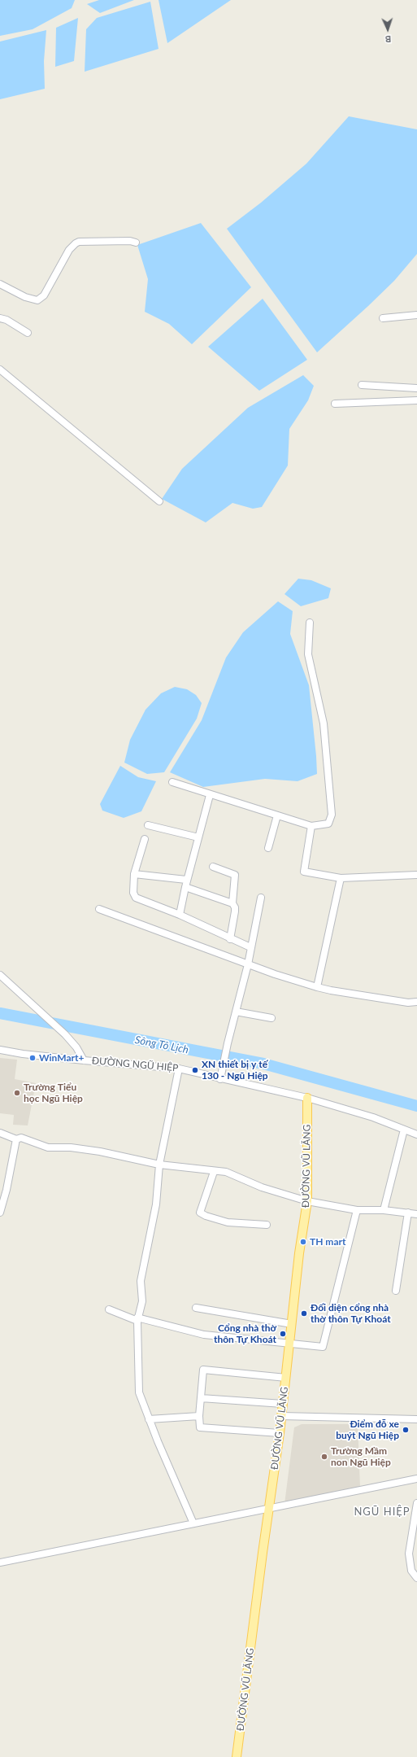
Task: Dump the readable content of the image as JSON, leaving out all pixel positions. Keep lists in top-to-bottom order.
{
  "streets": {
    "main road": ["ĐƯỜNG VŨ LĂNG"],
    "street": ["ĐƯỜNG NGŨ HIỆP"]
  },
  "crossings": [
    ["ĐƯỜNG NGŨ HIỆP", "ĐƯỜNG VŨ LĂNG"]
  ],
  "districts": ["NGŨ HIỆP"],
  "water": ["Sông Tô Lịch"],
  "places": [
    "WinMart+",
    "XN thiết bị y tế 130 - Ngũ Hiệp",
    "Trường Tiểu học Ngũ Hiệp",
    "TH mart",
    "Đối diện cổng nhà thờ thôn Tự Khoát",
    "Cổng nhà thờ thôn Tự Khoát",
    "Điểm đỗ xe buýt Ngũ Hiệp",
    "Trường Mầm non Ngũ Hiệp"
  ],
  "north": "bottom"
}
